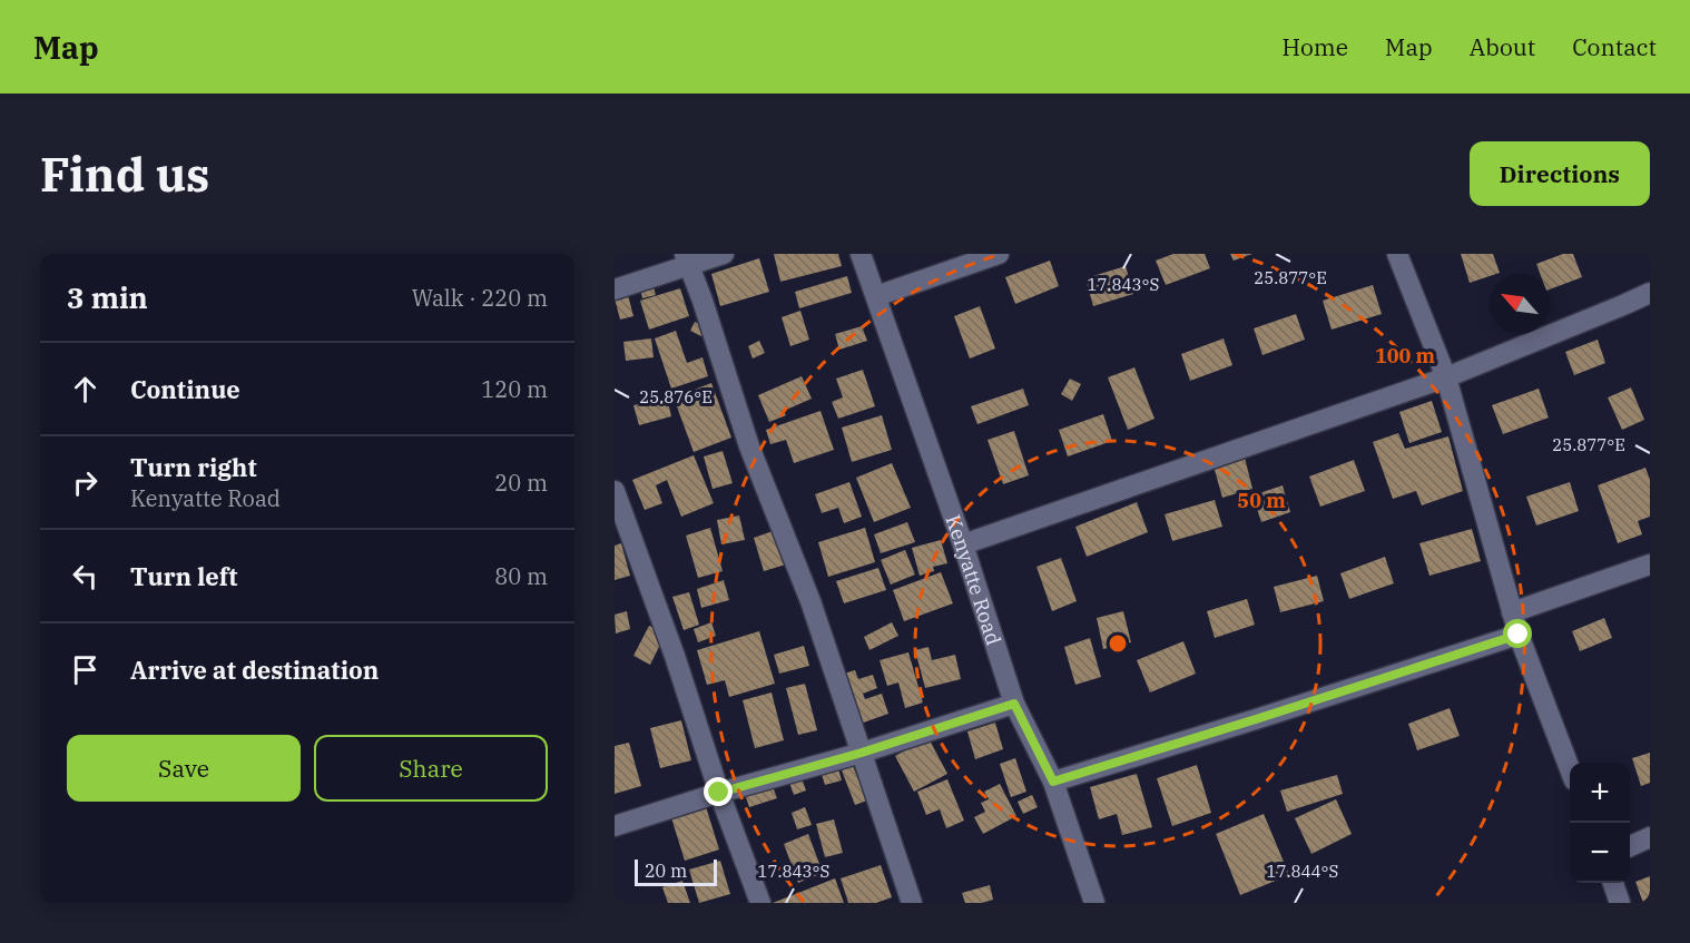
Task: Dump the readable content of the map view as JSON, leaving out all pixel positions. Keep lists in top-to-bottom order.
{
  "streets": {
    "street": ["Kenyatte Road"]
  },
  "scale_bar": "20 m",
  "north": "top left",
  "page": {
    "header": "Map",
    "nav": [
      "Home",
      "Map",
      "About",
      "Contact"
    ],
    "buttons": [
      "Directions",
      ["Save", "Share"]
    ],
    "title": "Find us",
    "heading": ["3 min", "Walk · 220 m"],
    "list": [
      ["Continue", "120 m"],
      ["Turn right", "Kenyatte Road", "20 m"],
      ["Turn left", "80 m"],
      "Arrive at destination"
    ],
    "map_buttons": ["+", "−"],
    "scale": "20 m"
  },
  "coordinates": [
    "25.877°E",
    "17.843°S",
    "25.876°E",
    "17.844°S"
  ],
  "rings": ["100 m", "50 m"]
}
